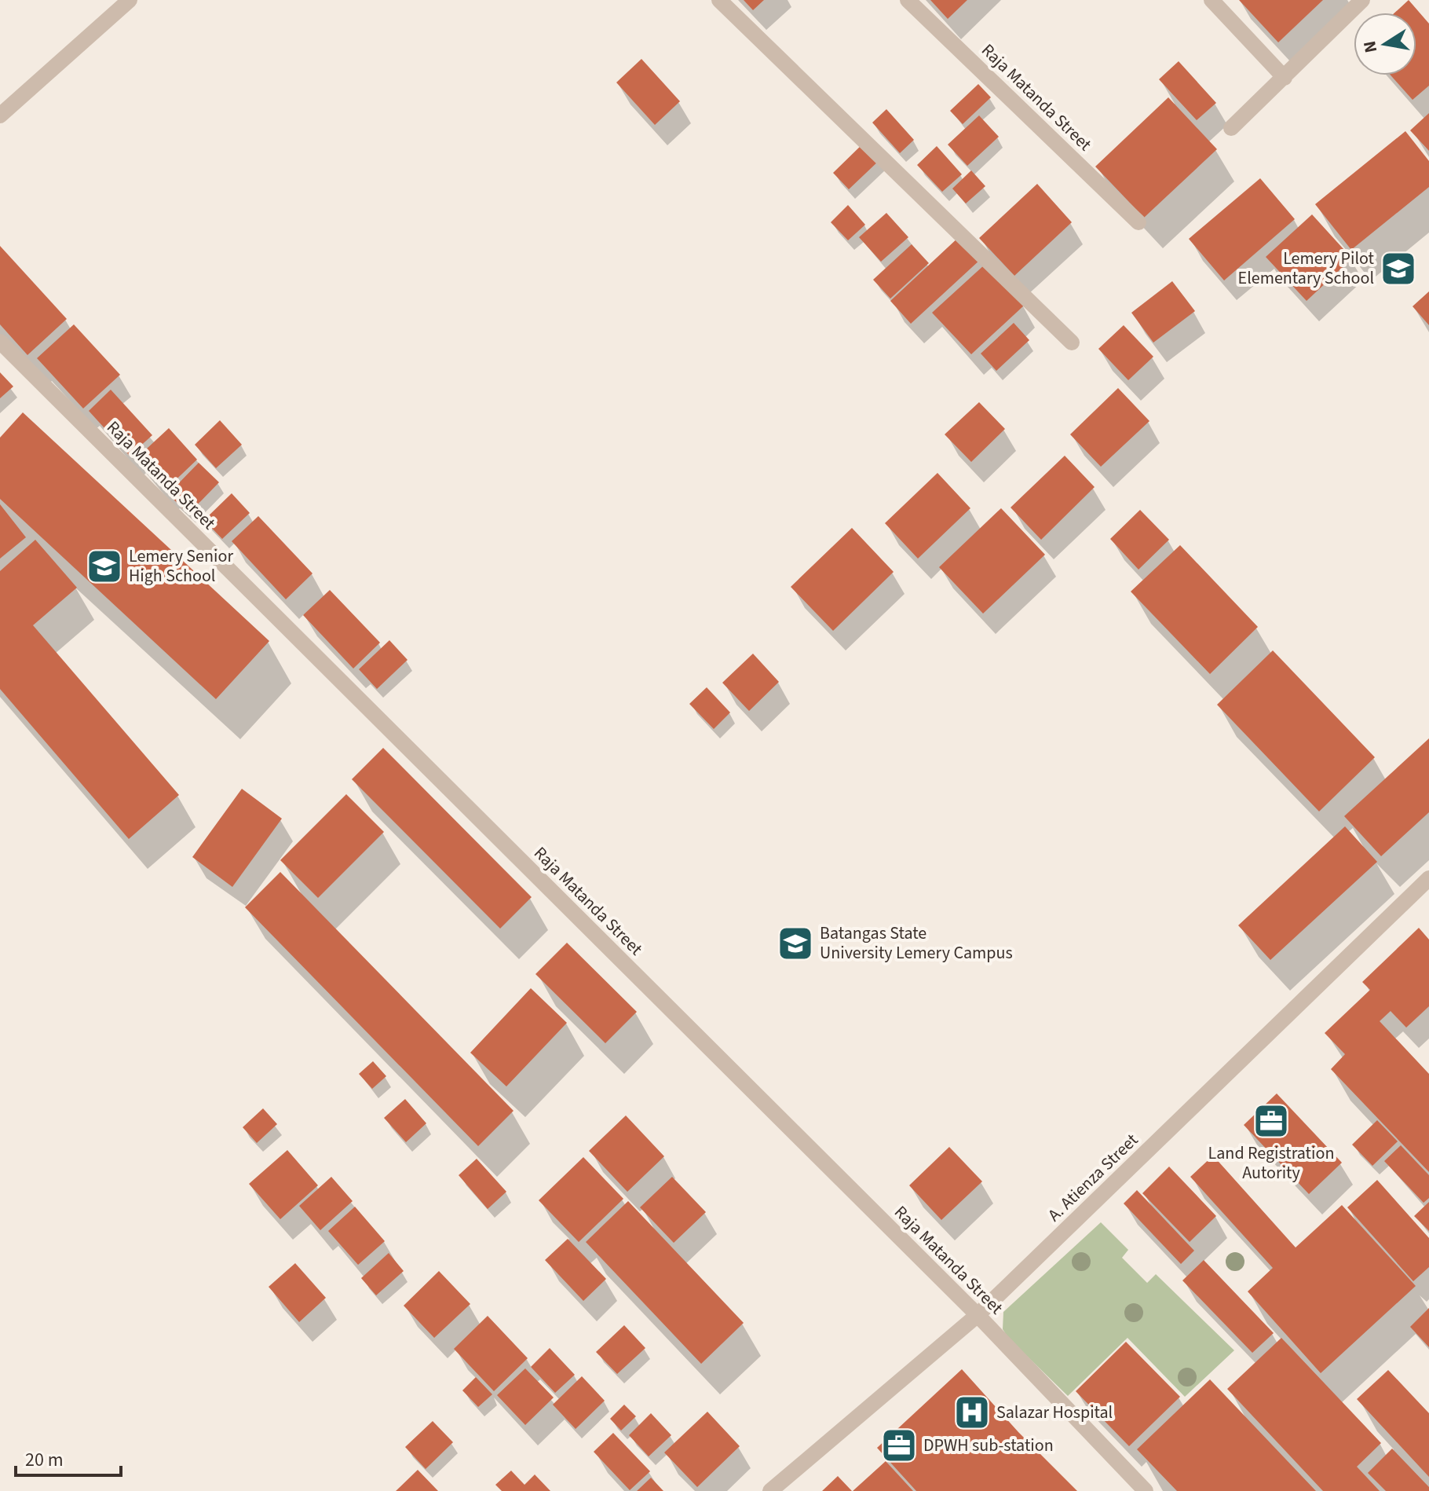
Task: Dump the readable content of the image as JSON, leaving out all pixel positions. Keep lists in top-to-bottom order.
{
  "streets": {
    "street": ["Raja Matanda Street", "A. Atienza Street"]
  },
  "crossings": [
    ["Raja Matanda Street", "A. Atienza Street"]
  ],
  "places": {
    "school or university": ["Lemery Pilot Elementary School", "Lemery Senior High School", "Batangas State University Lemery Campus"],
    "office": ["Land Registration Autority", "DPWH sub-station"],
    "hospital": ["Salazar Hospital"]
  },
  "scale_bar": "20 m",
  "north": "left"
}
